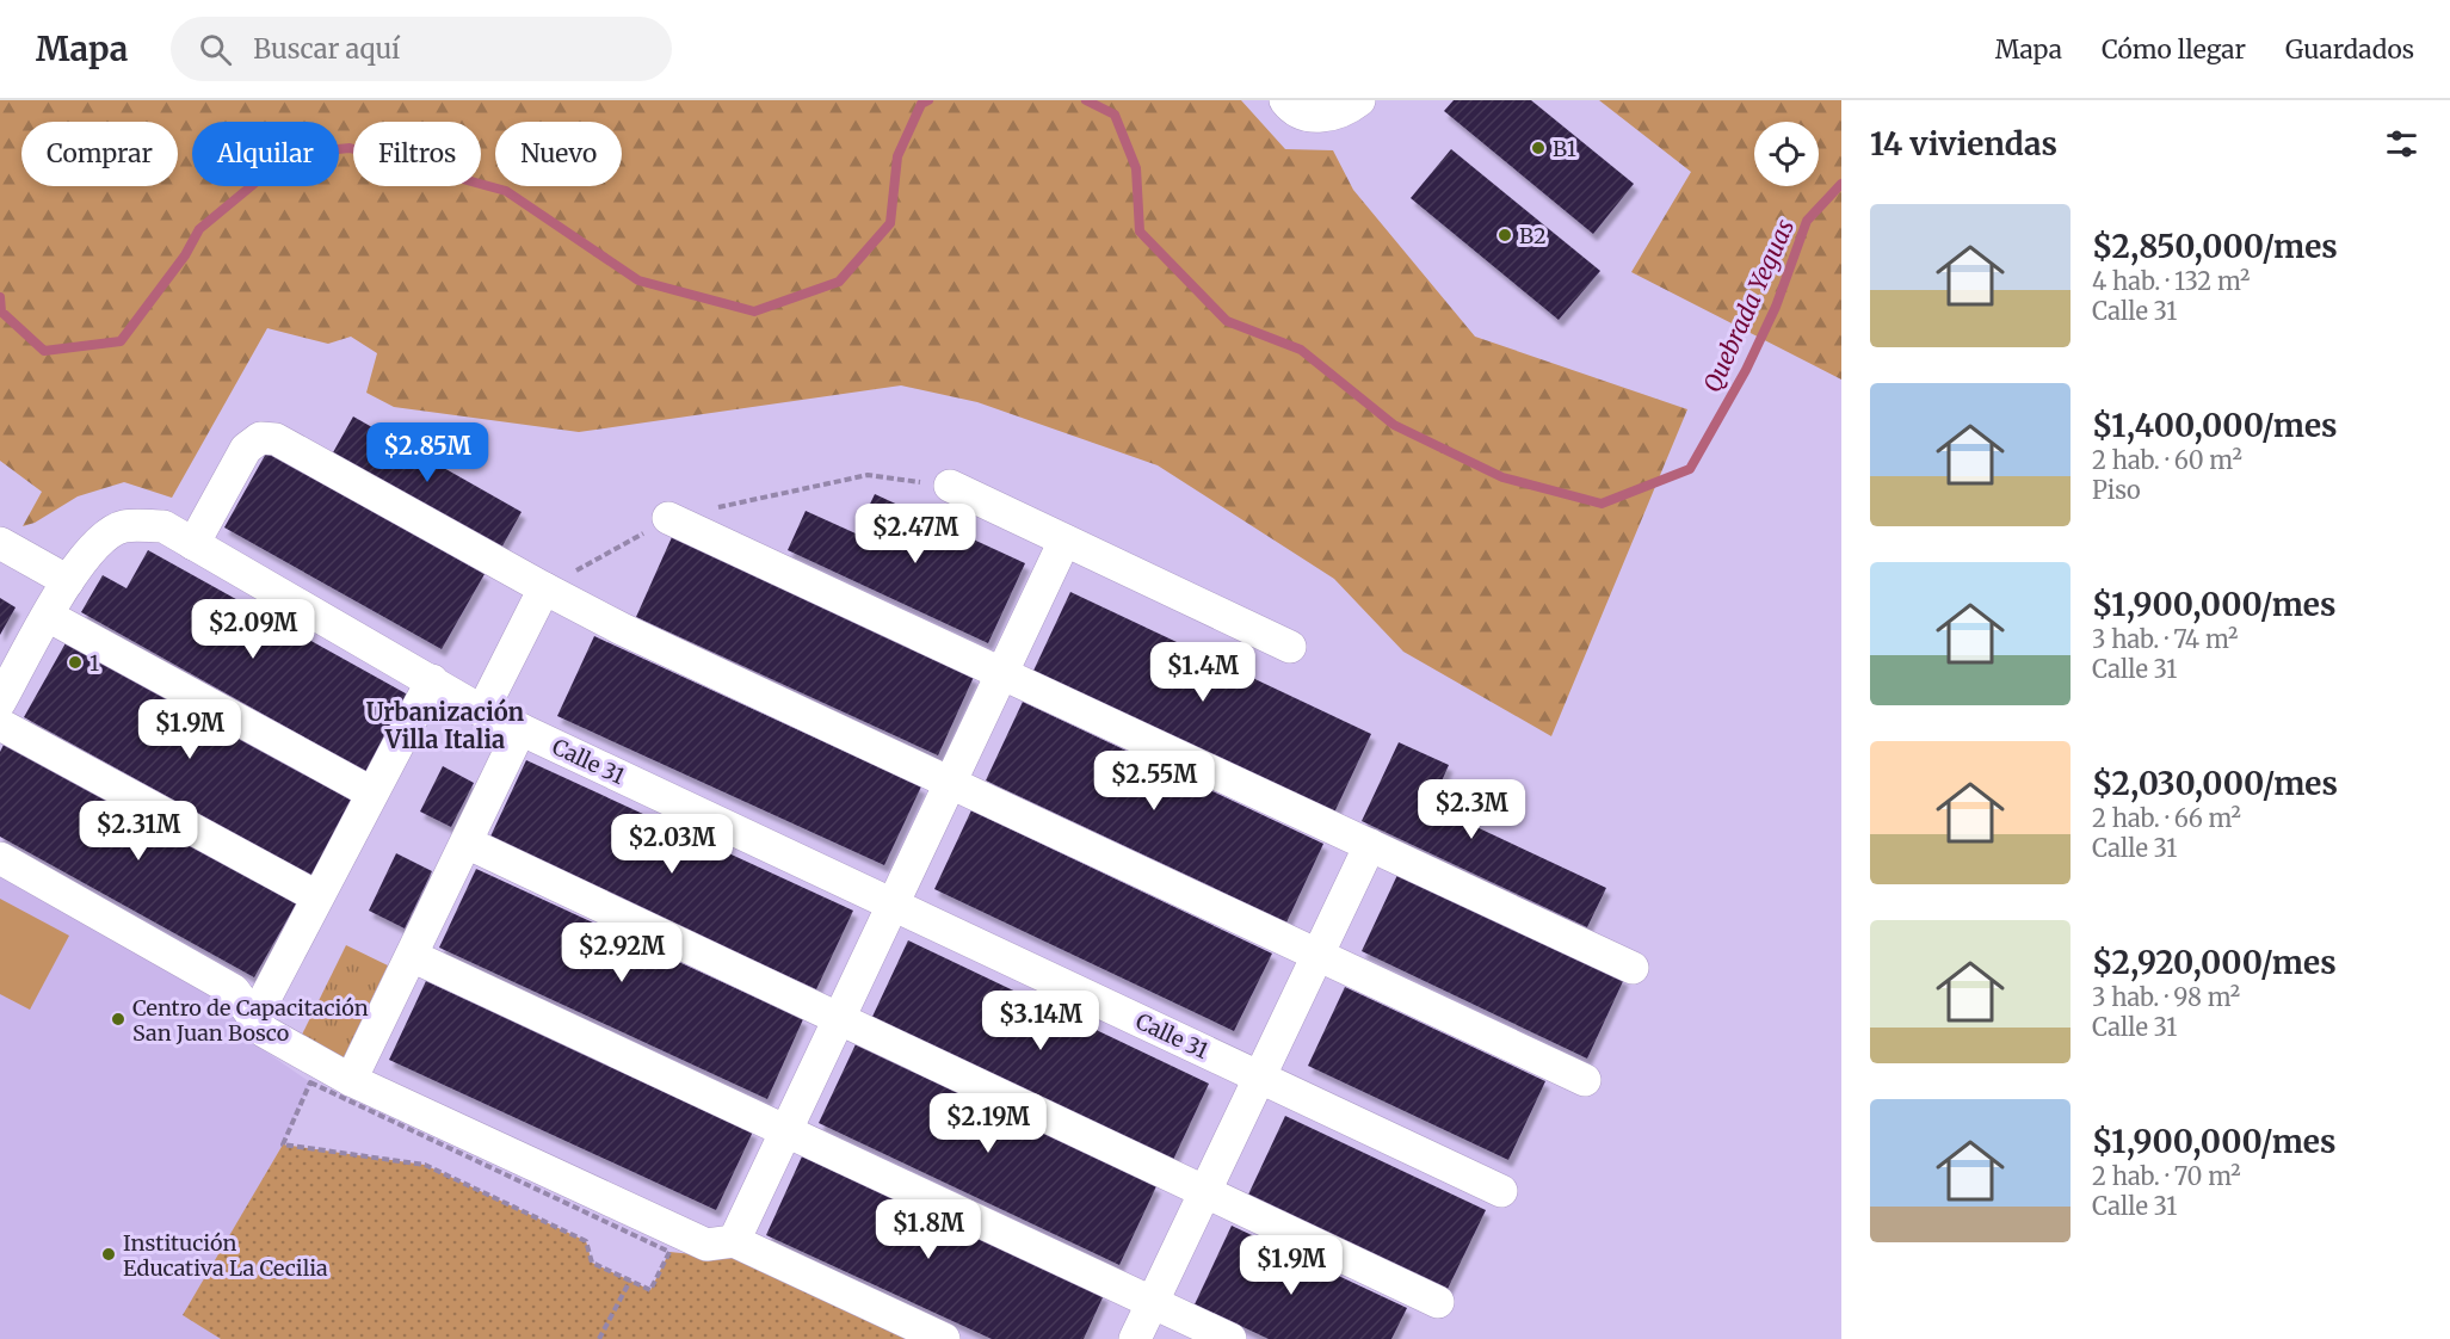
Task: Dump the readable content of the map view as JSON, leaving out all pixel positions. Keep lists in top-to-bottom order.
{
  "streets": {
    "street": ["Calle 31"]
  },
  "districts": ["Urbanización Villa Italia"],
  "water": ["Quebrada Yeguas"],
  "places": [
    "B1",
    "B2",
    "1",
    "Centro de Capacitación San Juan Bosco",
    "Institución Educativa La Cecilia"
  ],
  "page": {
    "header": "Mapa",
    "search": "Buscar aquí",
    "nav": ["Mapa", "Cómo llegar", "Guardados"],
    "heading": "14 viviendas",
    "chip": [
      "Comprar",
      "Alquilar",
      "Filtros",
      "Nuevo"
    ],
    "list": [
      {
        "name": "$2,850,000/mes",
        "note": "4 hab. · 132 m² · Calle 31"
      },
      {
        "name": "$1,400,000/mes",
        "note": "2 hab. · 60 m² · Piso"
      },
      {
        "name": "$1,900,000/mes",
        "note": "3 hab. · 74 m² · Calle 31"
      },
      {
        "name": "$2,030,000/mes",
        "note": "2 hab. · 66 m² · Calle 31"
      },
      {
        "name": "$2,920,000/mes",
        "note": "3 hab. · 98 m² · Calle 31"
      },
      {
        "name": "$1,900,000/mes",
        "note": "2 hab. · 70 m² · Calle 31"
      }
    ],
    "price": [
      "$2.85M",
      "$2.47M",
      "$2.09M",
      "$1.4M",
      "$1.9M",
      "$2.55M",
      "$2.3M",
      "$2.31M",
      "$2.03M",
      "$2.92M",
      "$3.14M",
      "$2.19M",
      "$1.8M",
      "$1.9M"
    ]
  }
}
